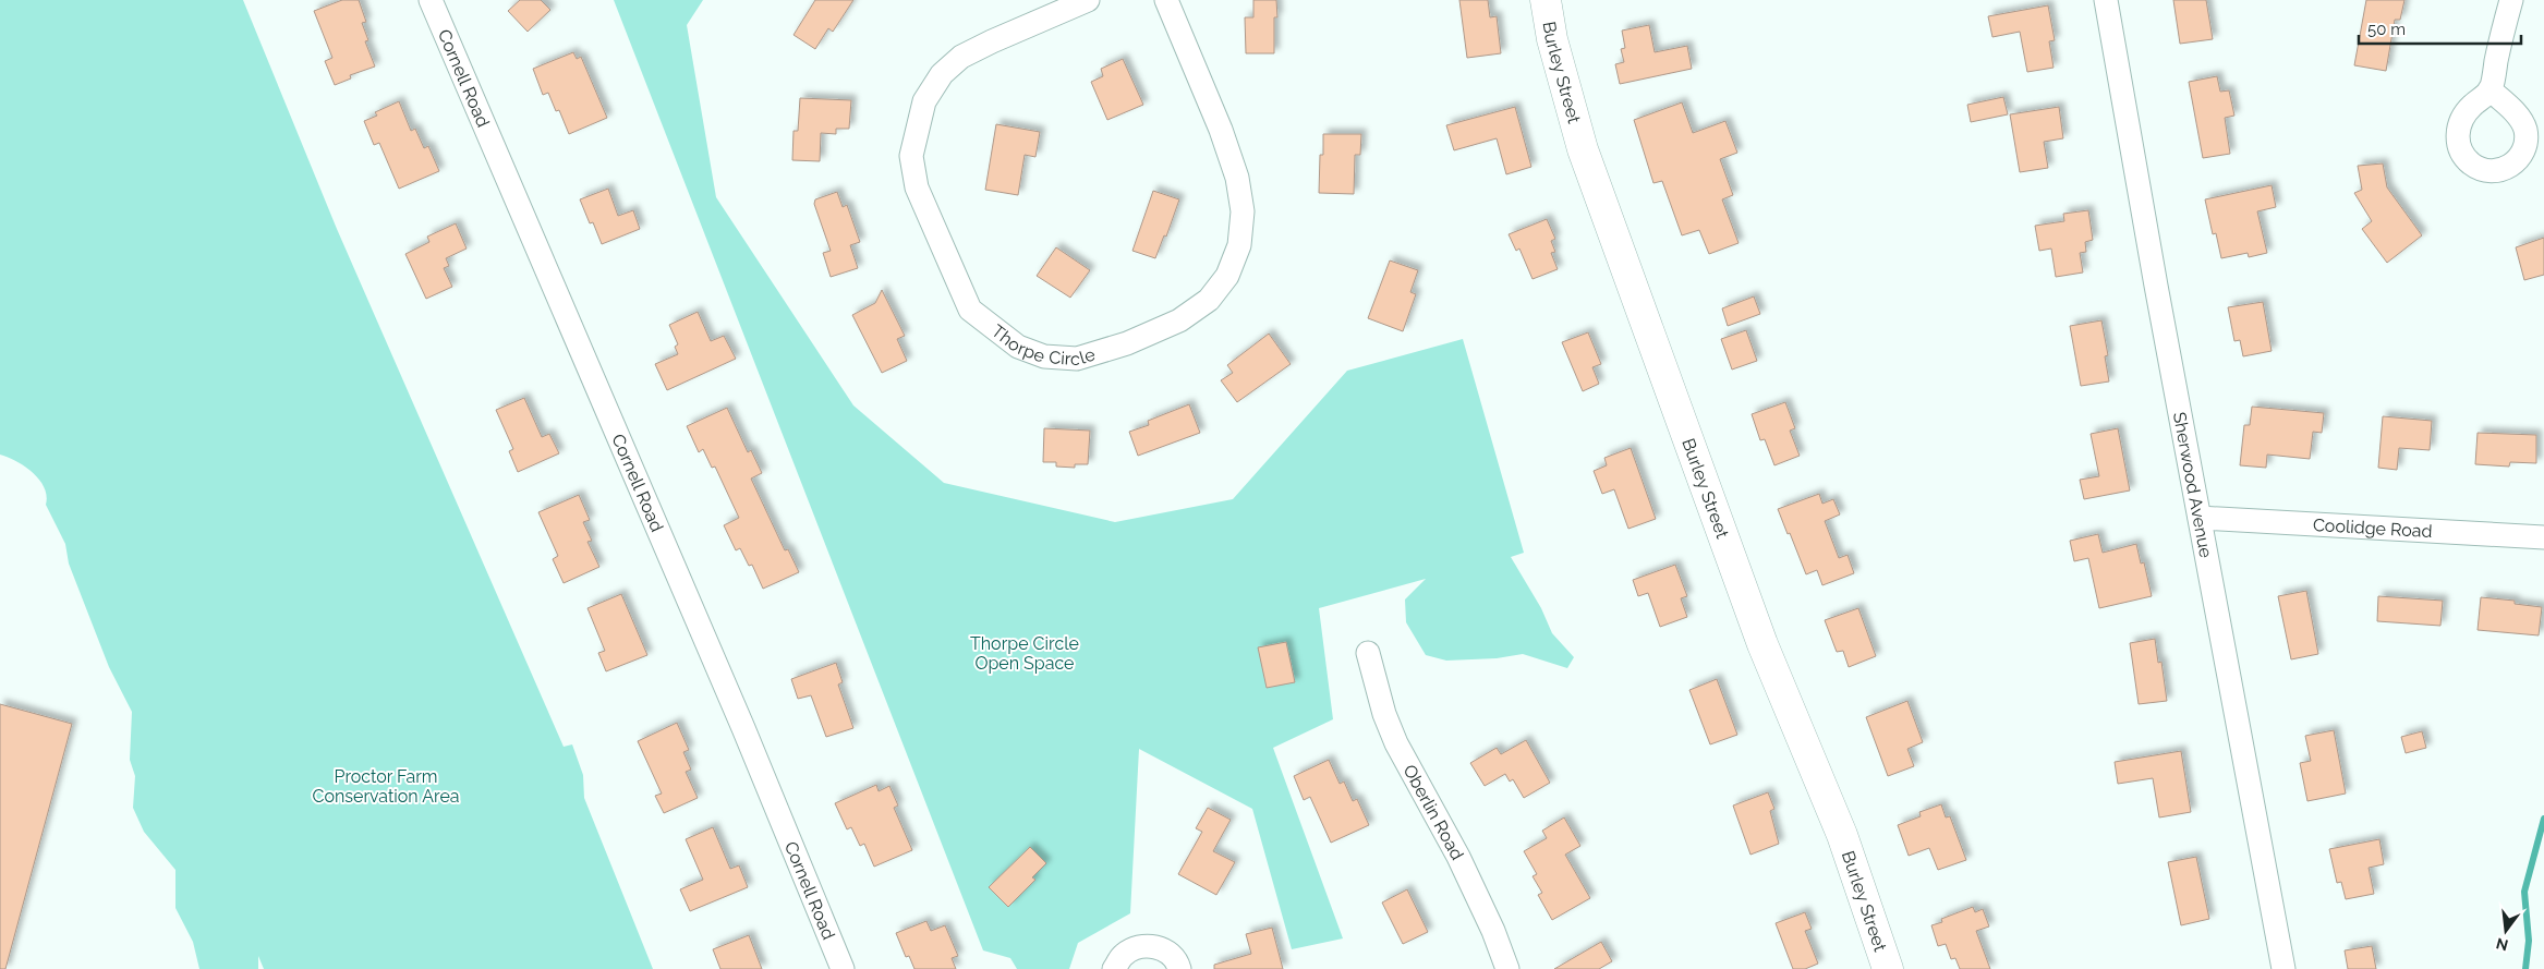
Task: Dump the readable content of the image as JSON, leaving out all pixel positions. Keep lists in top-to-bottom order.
{
  "streets": {
    "main road": ["Burley Street"],
    "street": [
      "Cornell Road",
      "Thorpe Circle",
      "Sherwood Avenue",
      "Coolidge Road",
      "Oberlin Road"
    ]
  },
  "crossings": [
    ["Sherwood Avenue", "Coolidge Road"]
  ],
  "parks": ["Thorpe Circle Open Space", "Proctor Farm Conservation Area"],
  "scale_bar": "50 m",
  "north": "bottom"
}
